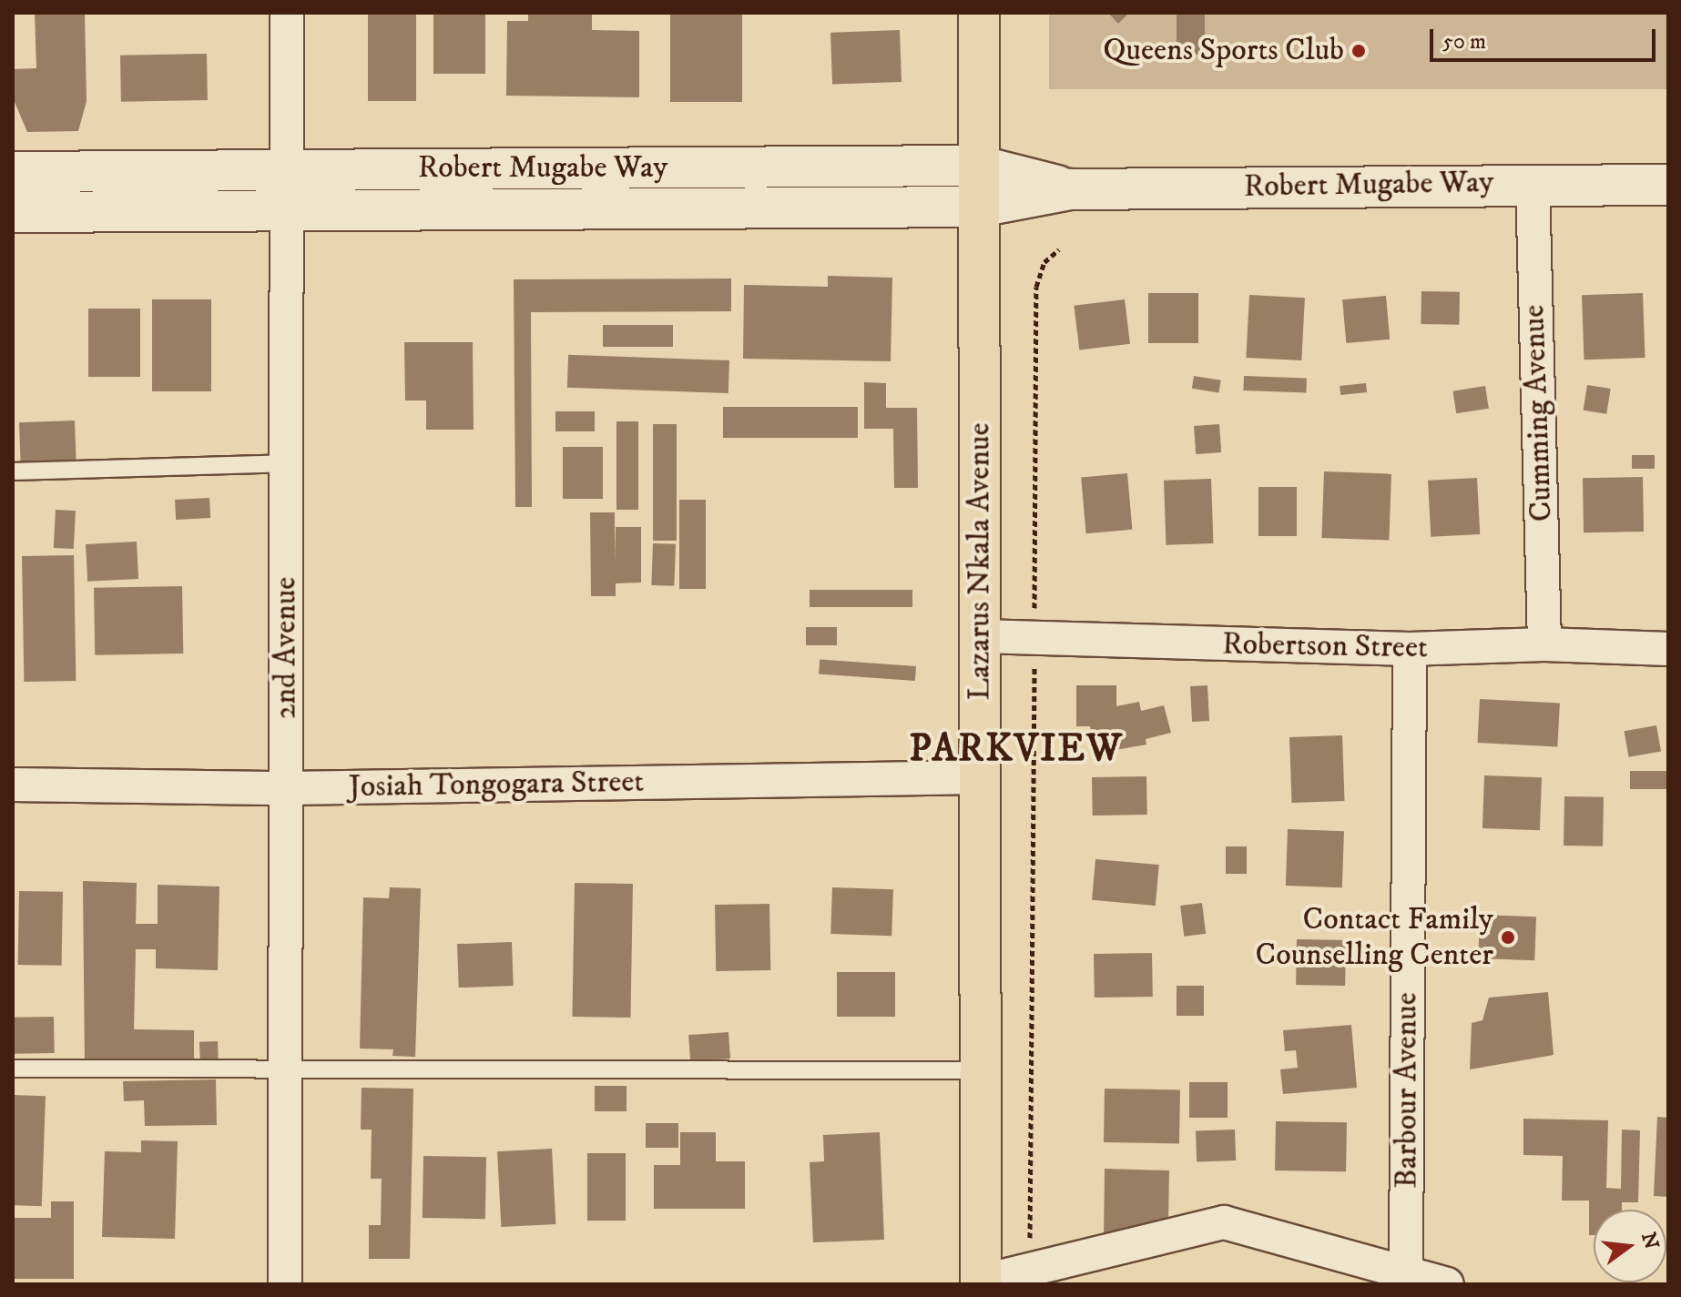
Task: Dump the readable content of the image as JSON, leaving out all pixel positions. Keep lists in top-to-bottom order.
{
  "streets": {
    "highway": ["Lazarus Nkala Avenue"],
    "main road": ["Robert Mugabe Way"],
    "street": [
      "Cumming Avenue",
      "Robertson Street",
      "2nd Avenue",
      "Josiah Tongogara Street",
      "Barbour Avenue"
    ]
  },
  "crossings": [
    ["Robert Mugabe Way", "Cumming Avenue"],
    ["Robert Mugabe Way", "Lazarus Nkala Avenue"],
    ["Robert Mugabe Way", "2nd Avenue"],
    ["Cumming Avenue", "Robertson Street"],
    ["Lazarus Nkala Avenue", "Robertson Street"],
    ["Lazarus Nkala Avenue", "Josiah Tongogara Street"],
    ["Robertson Street", "Barbour Avenue"],
    ["2nd Avenue", "Josiah Tongogara Street"]
  ],
  "districts": ["PARKVIEW"],
  "places": ["Queens Sports Club", "Contact Family Counselling Center"],
  "scale_bar": "50 m",
  "north": "right"
}
